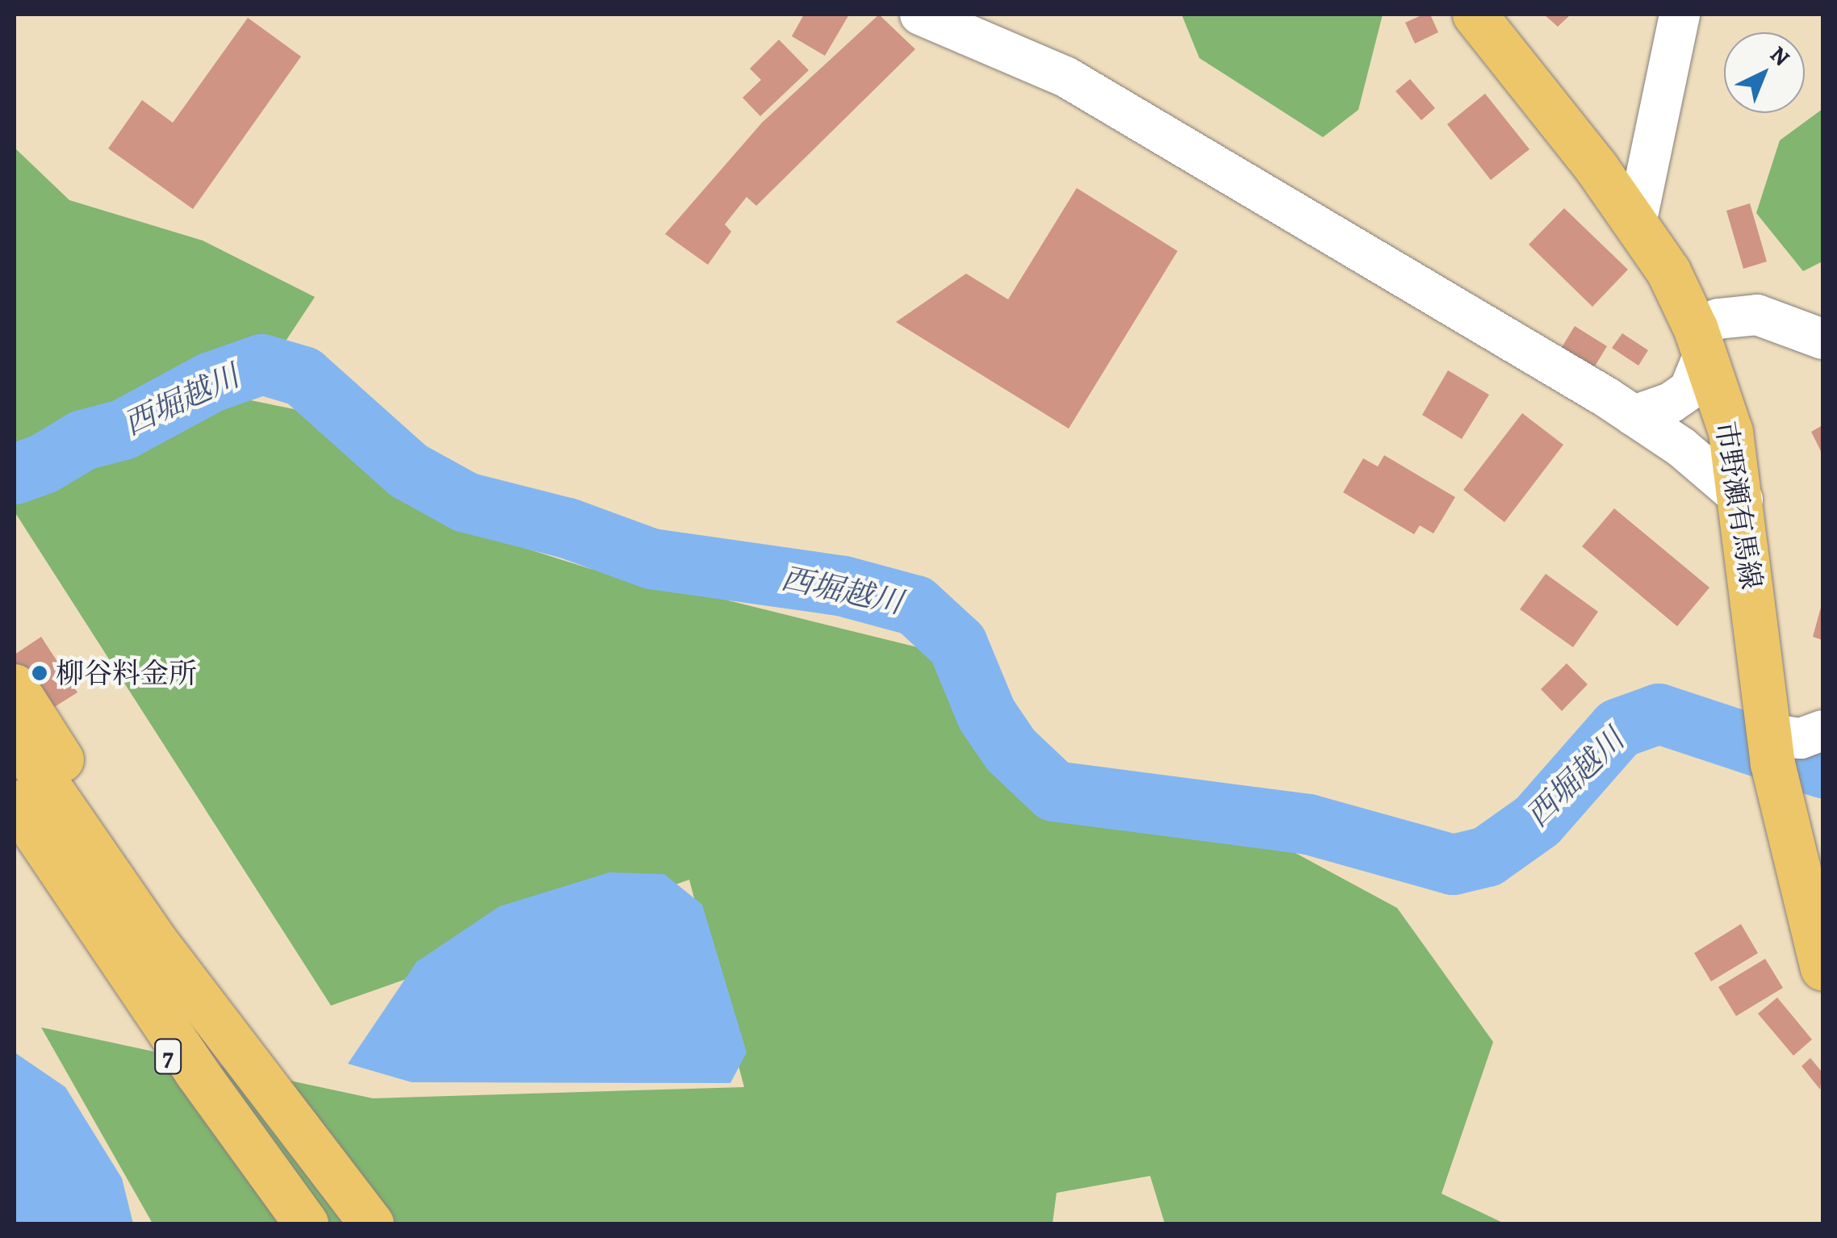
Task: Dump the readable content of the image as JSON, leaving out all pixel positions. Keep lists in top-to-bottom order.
{
  "streets": {
    "main road": ["市野瀬有馬線", "7"]
  },
  "water": ["西堀越川"],
  "places": ["柳谷料金所"],
  "north": "top right"
}
